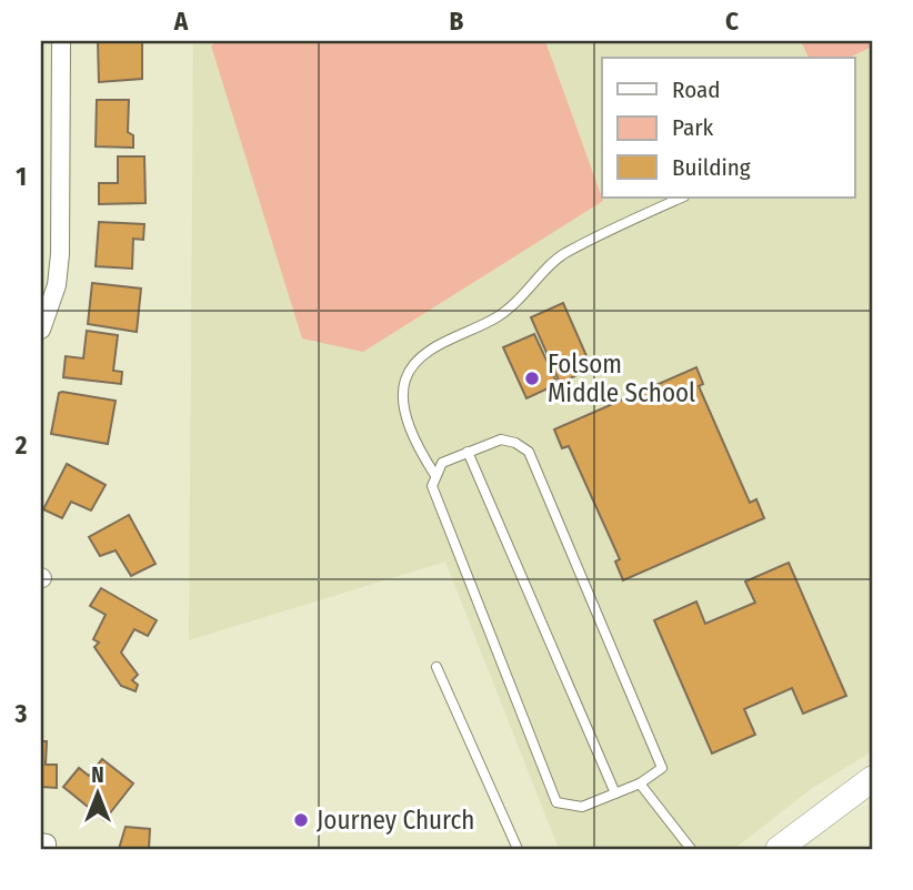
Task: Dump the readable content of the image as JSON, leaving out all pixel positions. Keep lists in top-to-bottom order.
{
  "places": ["Folsom Middle School", "Journey Church"],
  "legend": ["Road", "Park", "Building"],
  "north": "top",
  "grid": {
    "columns": ["A", "B", "C"],
    "rows": ["1", "2", "3"]
  }
}
